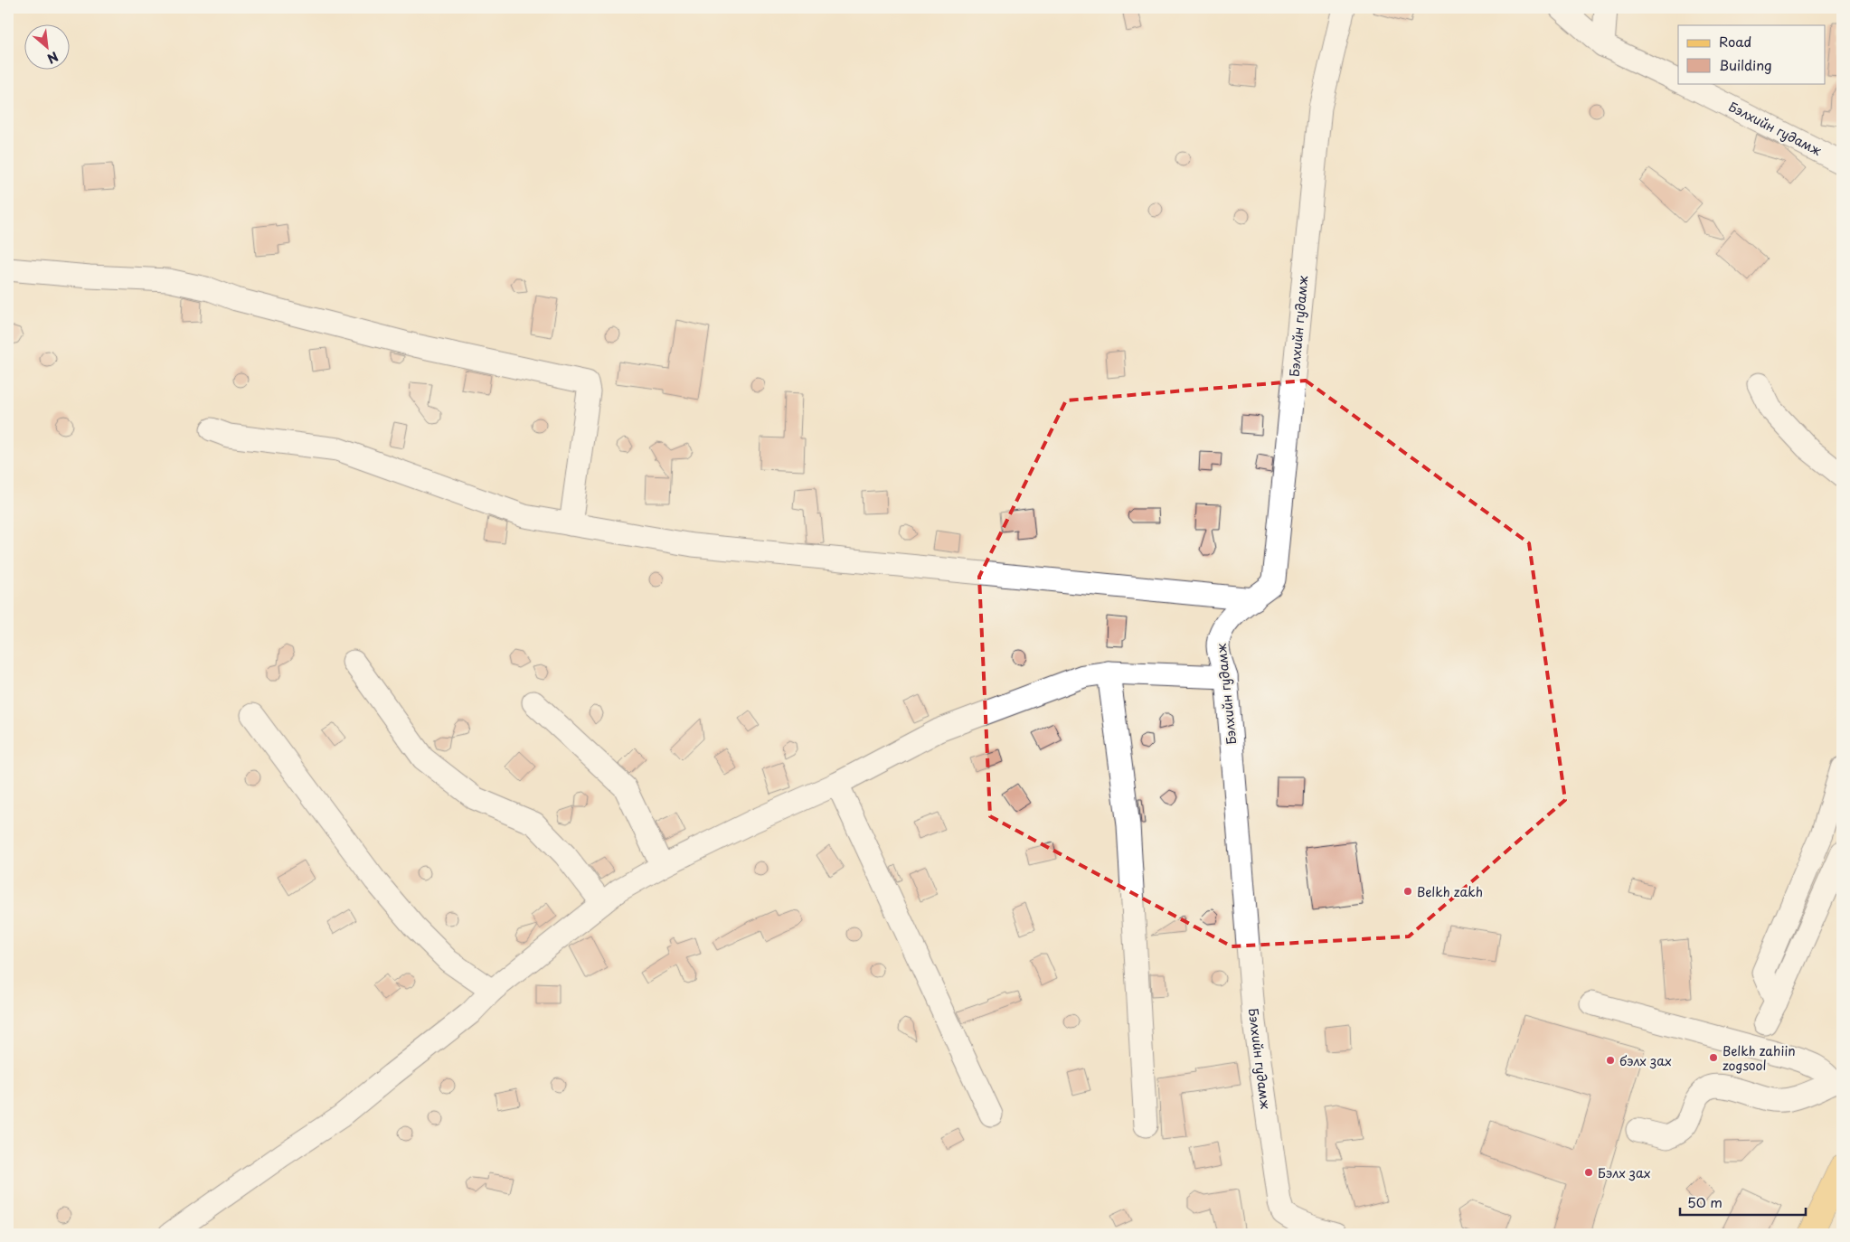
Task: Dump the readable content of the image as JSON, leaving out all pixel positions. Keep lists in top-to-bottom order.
{
  "streets": {
    "street": ["Бэлхийн гудамж"]
  },
  "places": [
    "Belkh zakh",
    "Belkh zahiin zogsool",
    "бэлх зах",
    "Бэлх зах"
  ],
  "legend": ["Road", "Building"],
  "scale_bar": "50 m",
  "north": "bottom right"
}
